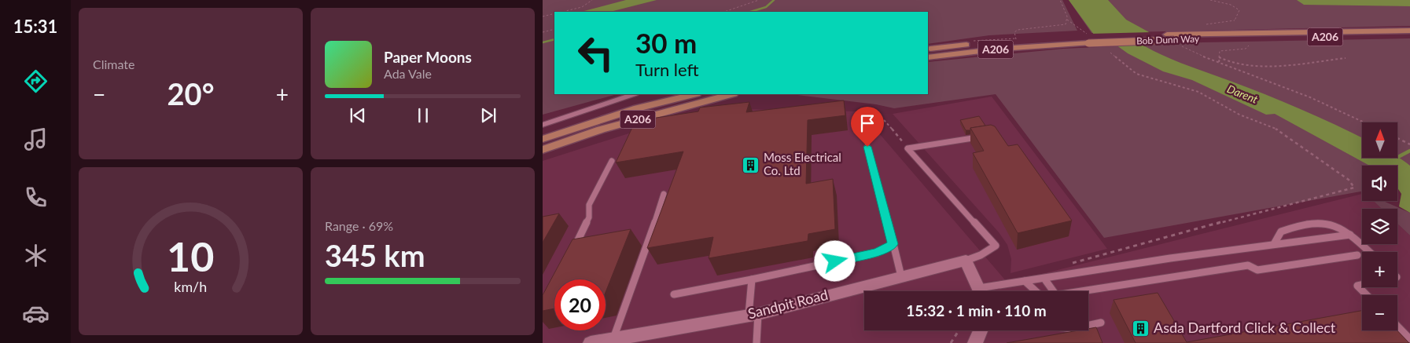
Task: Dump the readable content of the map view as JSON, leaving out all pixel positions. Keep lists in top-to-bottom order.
{
  "streets": {
    "main road": ["A206", "Bob Dunn Way"],
    "street": ["Sandpit Road"]
  },
  "water": ["Darent"],
  "places": {
    "building": ["Moss Electrical Co. Ltd", "Asda Dartford Click & Collect"]
  },
  "north": "top",
  "page": {
    "tabs": "15:31",
    "tile": [
      "Climate",
      ["Range · 69%", "345 km"]
    ],
    "turn": ["30 m", "Turn left"],
    "song": ["Paper Moons", "Ada Vale"],
    "heat": ["−", "20°", "+"],
    "map_buttons": ["+", "−"],
    "limit": "20",
    "trip": "15:32 · 1 min · 110 m",
    "gauge": ["10", "km/h"]
  }
}
